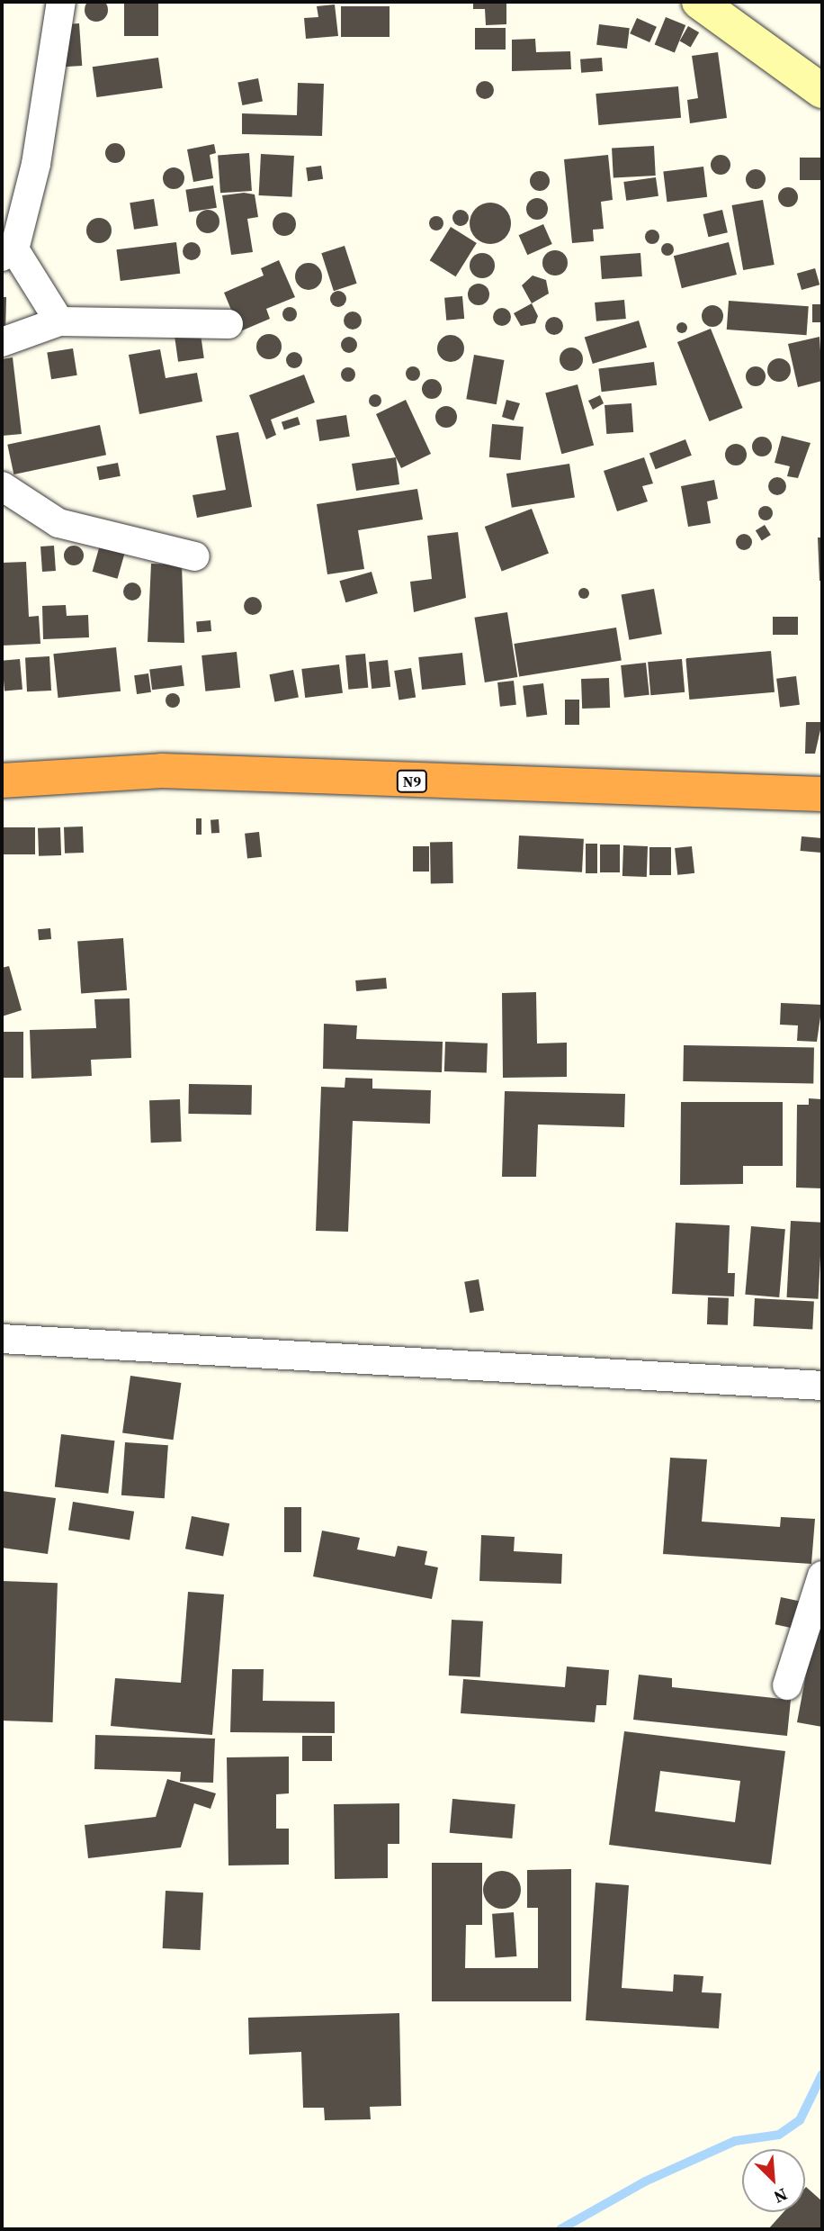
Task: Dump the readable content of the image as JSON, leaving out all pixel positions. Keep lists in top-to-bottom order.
{
  "streets": {
    "highway": ["N9"]
  },
  "north": "bottom right"
}
